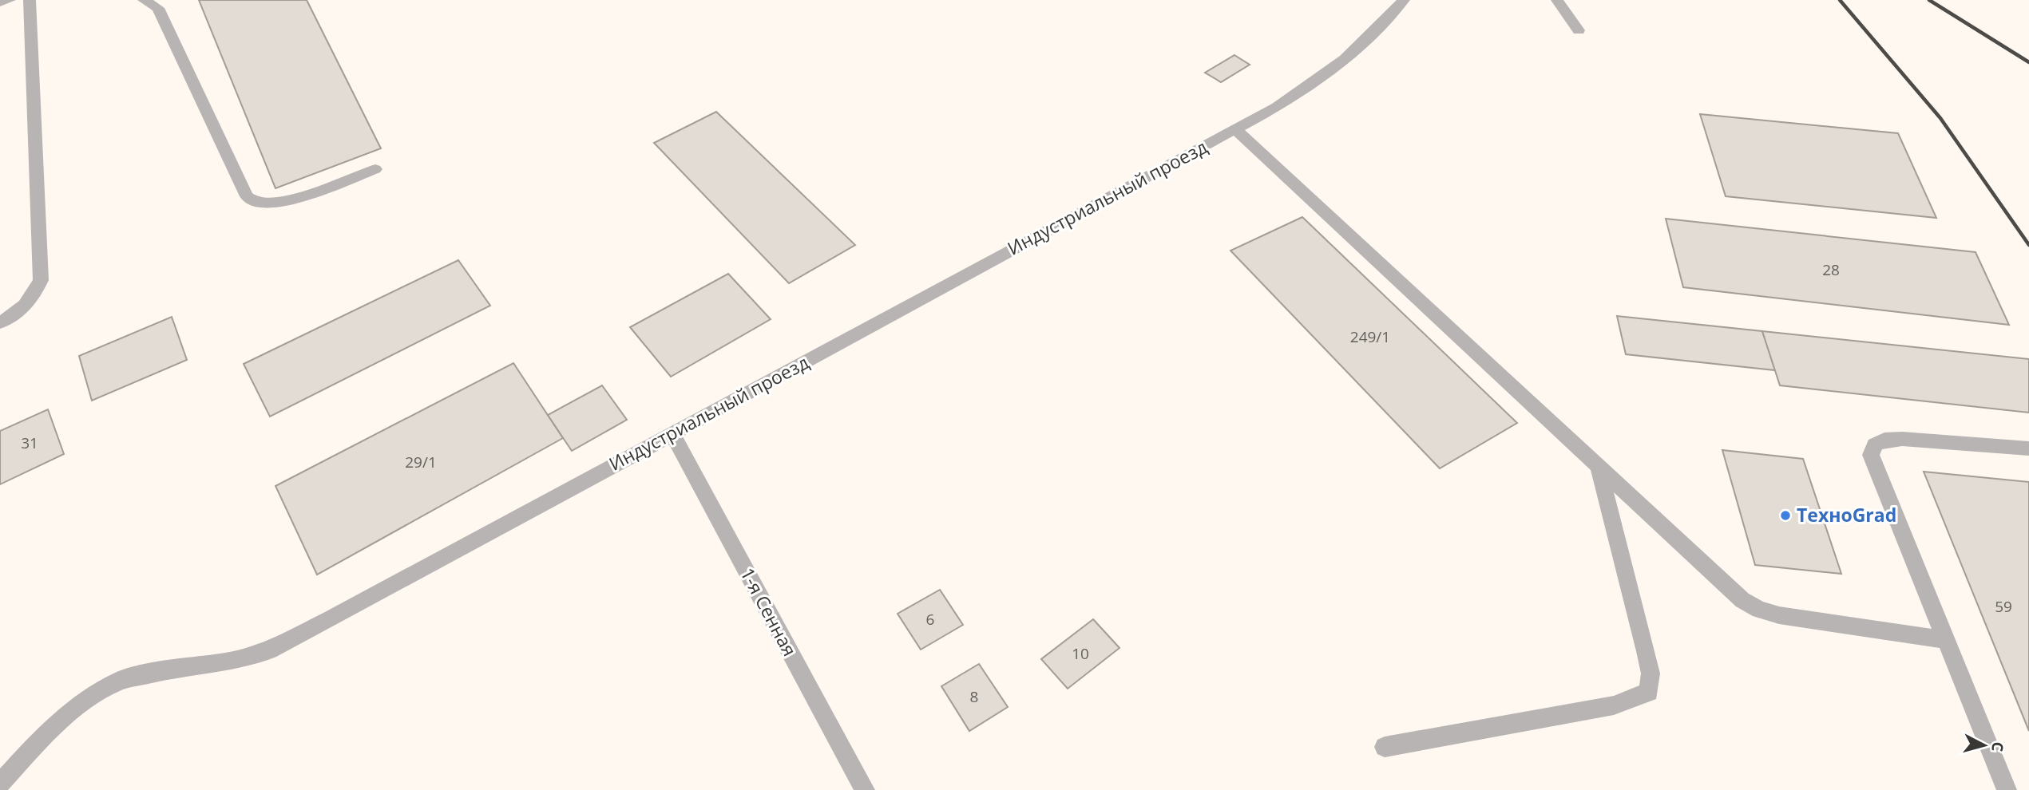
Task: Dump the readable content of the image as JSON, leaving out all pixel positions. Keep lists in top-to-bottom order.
{
  "streets": {
    "street": ["Индустриальный проезд", "1-я Сенная"]
  },
  "crossings": [
    ["Индустриальный проезд", "1-я Сенная"]
  ],
  "places": ["ТехноGrad"],
  "house_numbers": [
    "28",
    "249/1",
    "31",
    "29/1",
    "59",
    "6",
    "10",
    "8"
  ],
  "north": "right"
}
